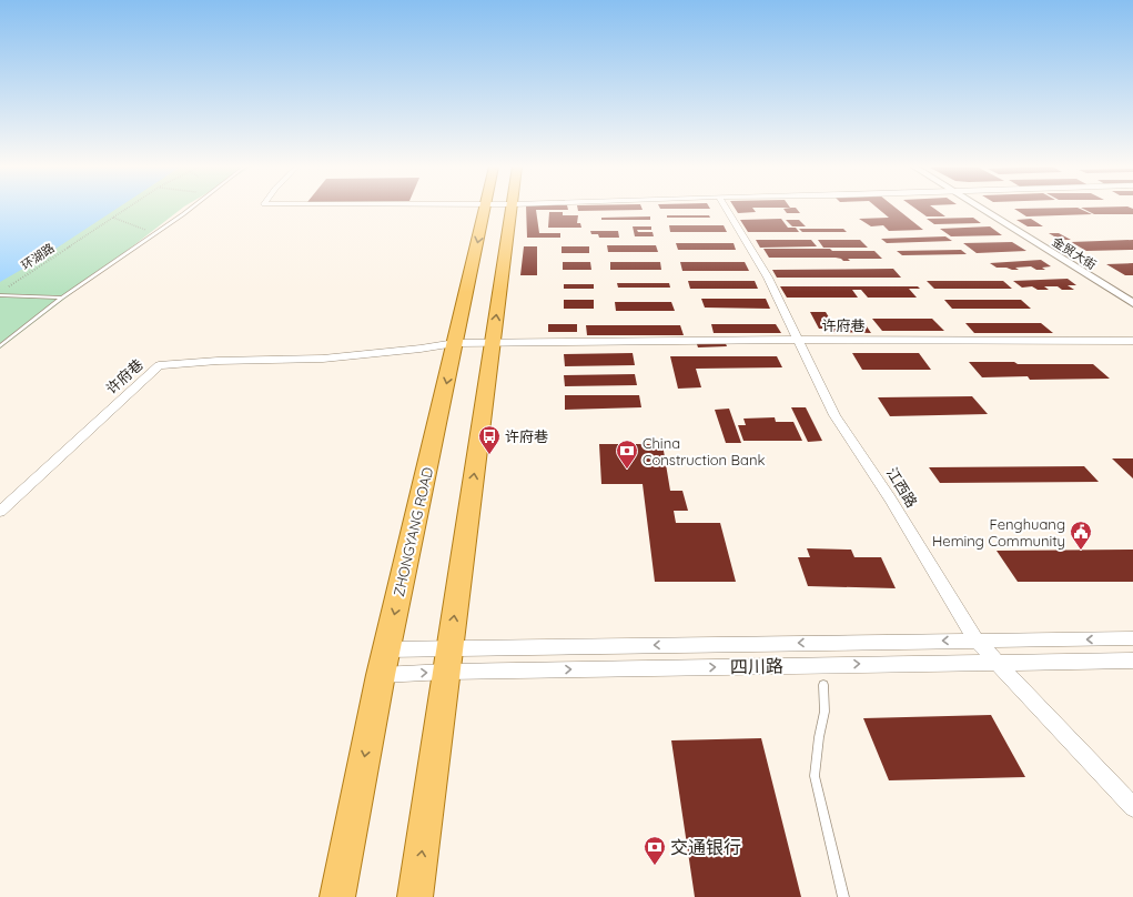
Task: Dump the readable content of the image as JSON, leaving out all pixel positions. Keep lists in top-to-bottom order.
{
  "streets": {
    "main road": ["ZHONGYANG ROAD"],
    "street": [
      "金贸大街",
      "许府巷",
      "江西路",
      "四川路"
    ],
    "path": ["环湖路"]
  },
  "crossings": [
    ["许府巷", "江西路"],
    ["许府巷", "ZHONGYANG ROAD"],
    ["江西路", "四川路"],
    ["ZHONGYANG ROAD", "四川路"]
  ],
  "places": {
    "bus stop": ["许府巷"],
    "bank": ["China Construction Bank", "交通银行"],
    "public building": ["Fenghuang Heming Community"]
  }
}
